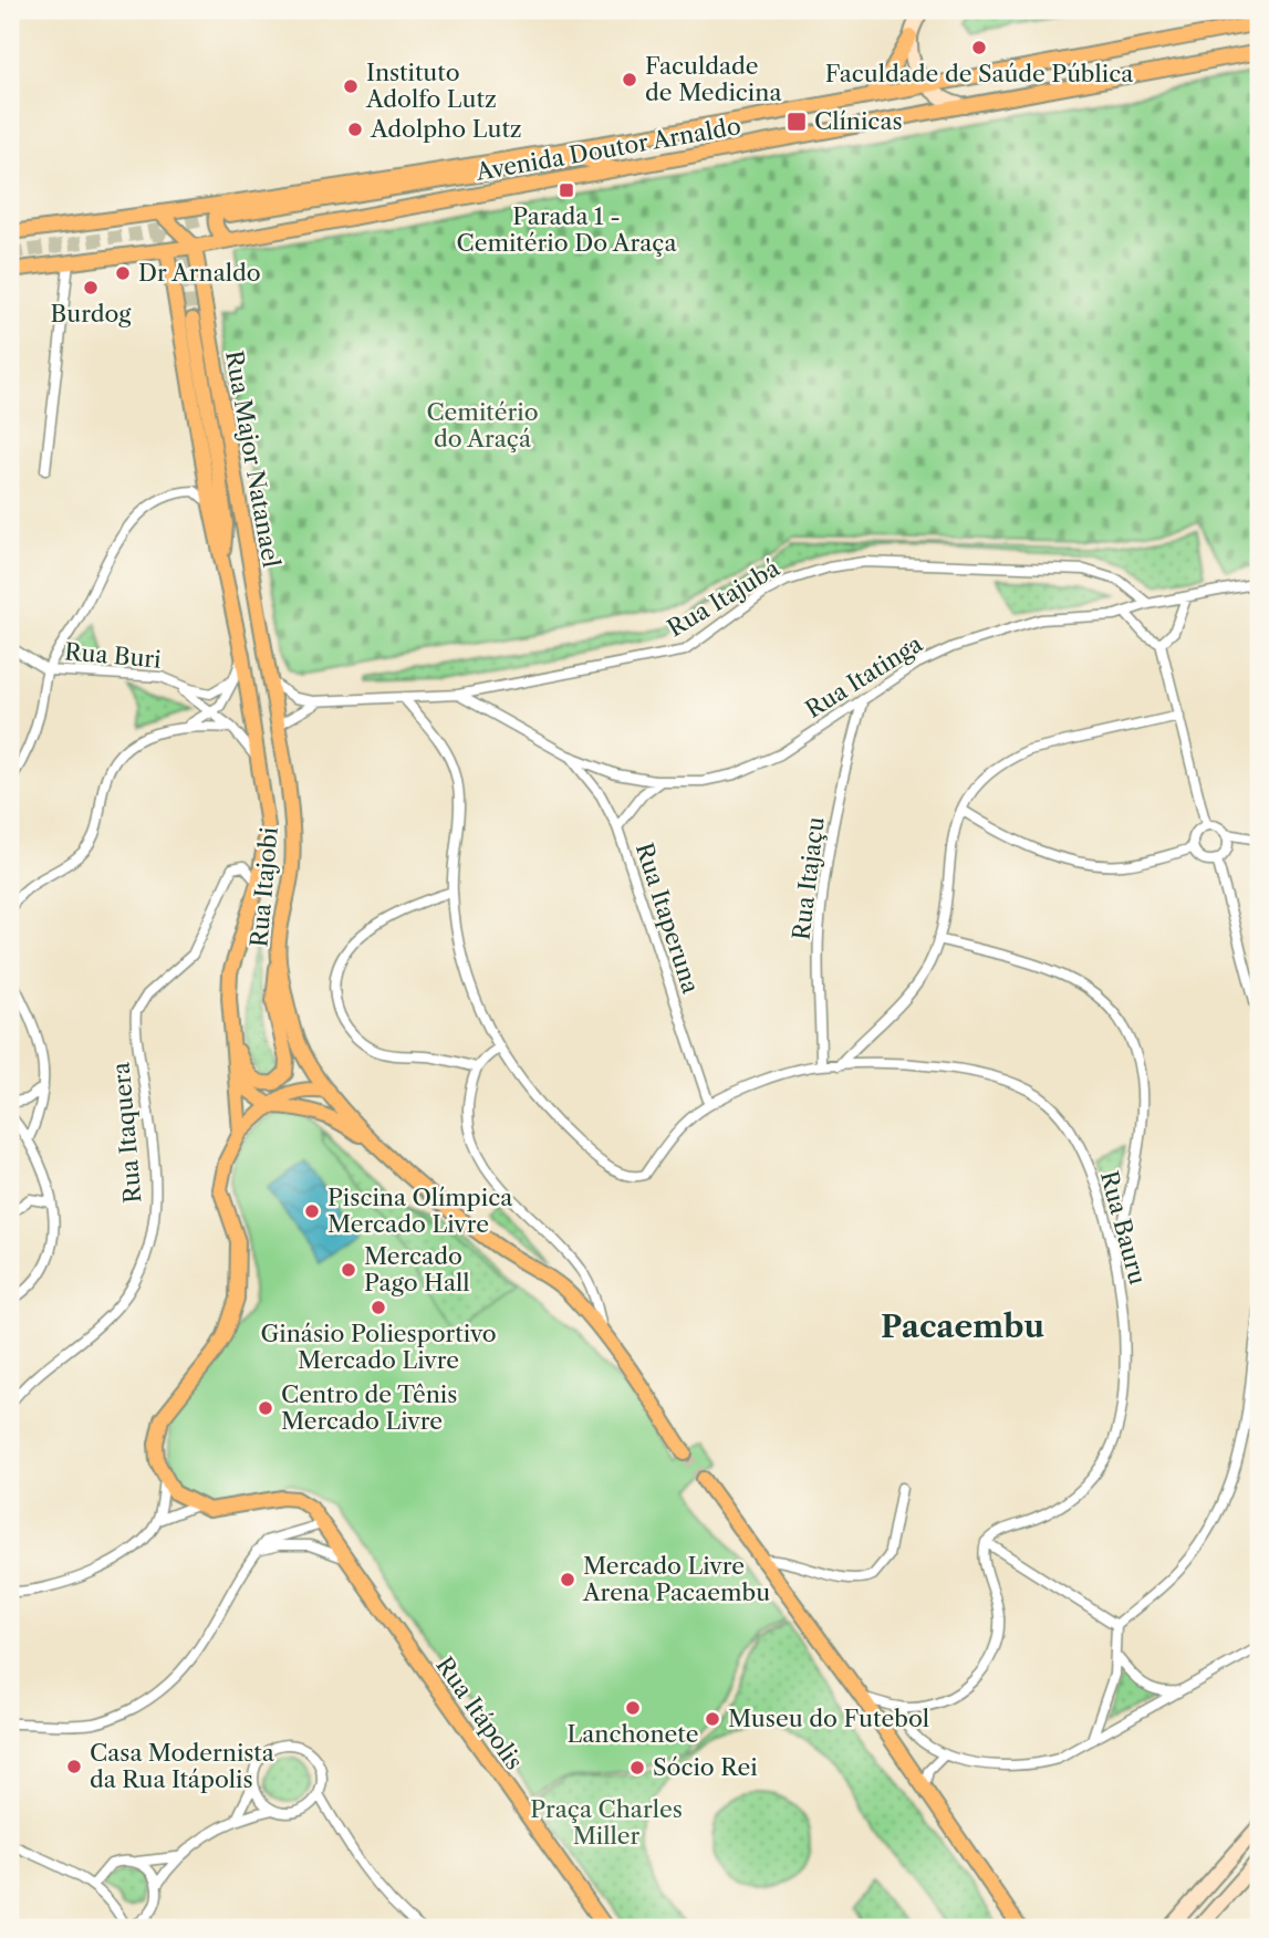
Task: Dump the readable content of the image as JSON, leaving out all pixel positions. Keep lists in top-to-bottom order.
{
  "streets": {
    "main road": [
      "Avenida Doutor Arnaldo",
      "Rua Major Natanael",
      "Rua Itajobi",
      "Rua Itápolis"
    ],
    "street": [
      "Rua Itajubá",
      "Rua Buri",
      "Rua Itatinga",
      "Rua Itajaçu",
      "Rua Itaperuna",
      "Rua Itaquera",
      "Rua Bauru"
    ]
  },
  "crossings": [
    ["Avenida Doutor Arnaldo", "Rua Major Natanael"],
    ["Rua Major Natanael", "Rua Itajobi"],
    ["Rua Itajubá", "Rua Itatinga"],
    ["Rua Itatinga", "Rua Itajaçu"],
    ["Rua Itatinga", "Rua Itaperuna"],
    ["Rua Itajaçu", "Rua Bauru"],
    ["Rua Itajobi", "Rua Itaquera"],
    ["Rua Itaperuna", "Rua Bauru"]
  ],
  "districts": ["Pacaembu"],
  "parks": ["Cemitério do Araçá", "Praça Charles Miller"],
  "places": {
    "other": [
      "Faculdade de Saúde Pública",
      "Faculdade de Medicina",
      "Instituto Adolfo Lutz",
      "Adolpho Lutz",
      "Dr Arnaldo",
      "Burdog",
      "Piscina Olímpica Mercado Livre",
      "Mercado Pago Hall",
      "Ginásio Poliesportivo Mercado Livre",
      "Centro de Tênis Mercado Livre",
      "Mercado Livre Arena Pacaembu",
      "Lanchonete",
      "Museu do Futebol",
      "Casa Modernista da Rua Itápolis",
      "Sócio Rei"
    ],
    "transit": ["Clínicas", "Parada 1 - Cemitério Do Araça"]
  }
}
